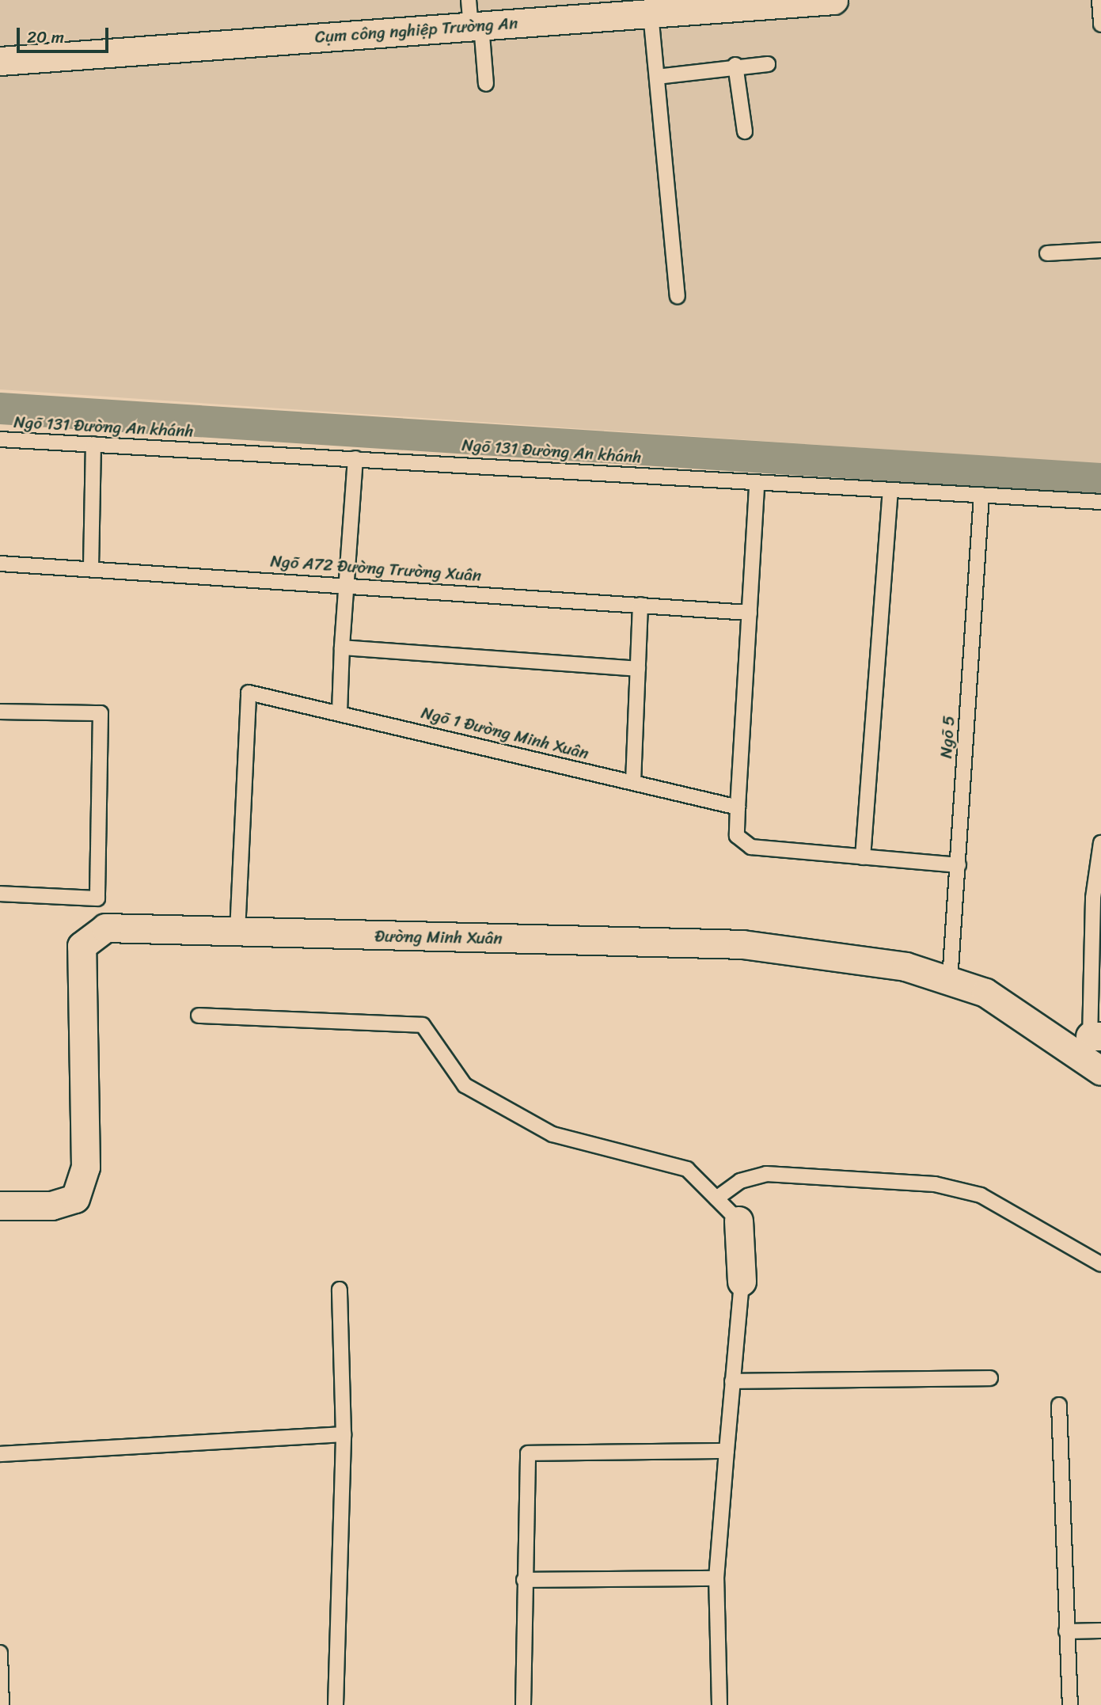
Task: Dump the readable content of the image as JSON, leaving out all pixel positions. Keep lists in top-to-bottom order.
{
  "streets": {
    "street": ["Cụm công nghiệp Trường An", "Đường Minh Xuân"],
    "lane": [
      "Ngõ 131 Đường An khánh",
      "Ngõ A72 Đường Trường Xuân",
      "Ngõ 1 Đường Minh Xuân",
      "Ngõ 5"
    ]
  },
  "crossings": [
    ["Ngõ 131 Đường An khánh", "Ngõ 5"],
    ["Ngõ 1 Đường Minh Xuân", "Đường Minh Xuân"],
    ["Ngõ 5", "Đường Minh Xuân"]
  ],
  "scale_bar": "20 m"
}
